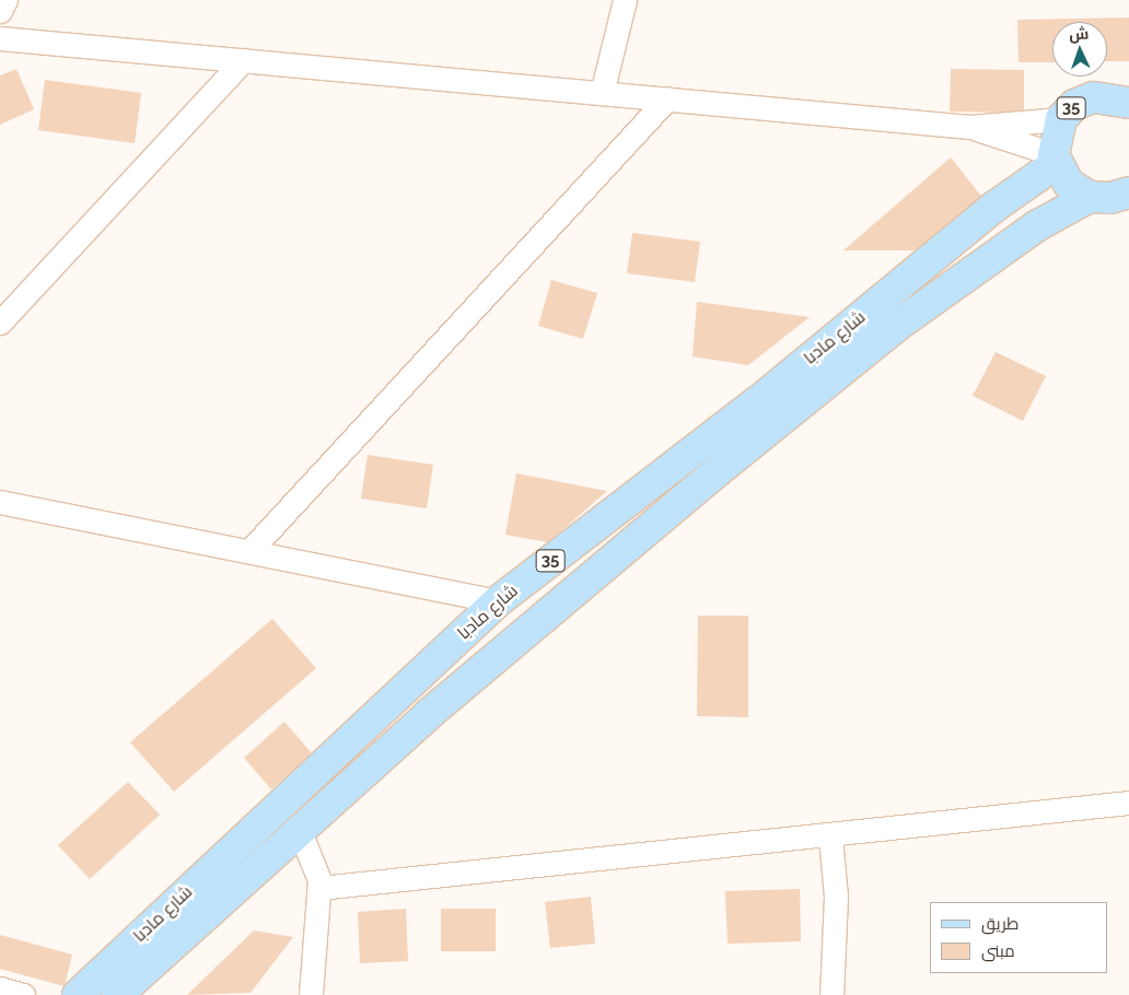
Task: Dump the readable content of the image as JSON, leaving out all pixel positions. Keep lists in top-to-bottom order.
{
  "streets": {
    "main road": ["35", "شارع مادبا"]
  },
  "crossings": [
    ["35", "شارع مادبا"]
  ],
  "legend": ["طريق", "مبنى"],
  "north": "top"
}
